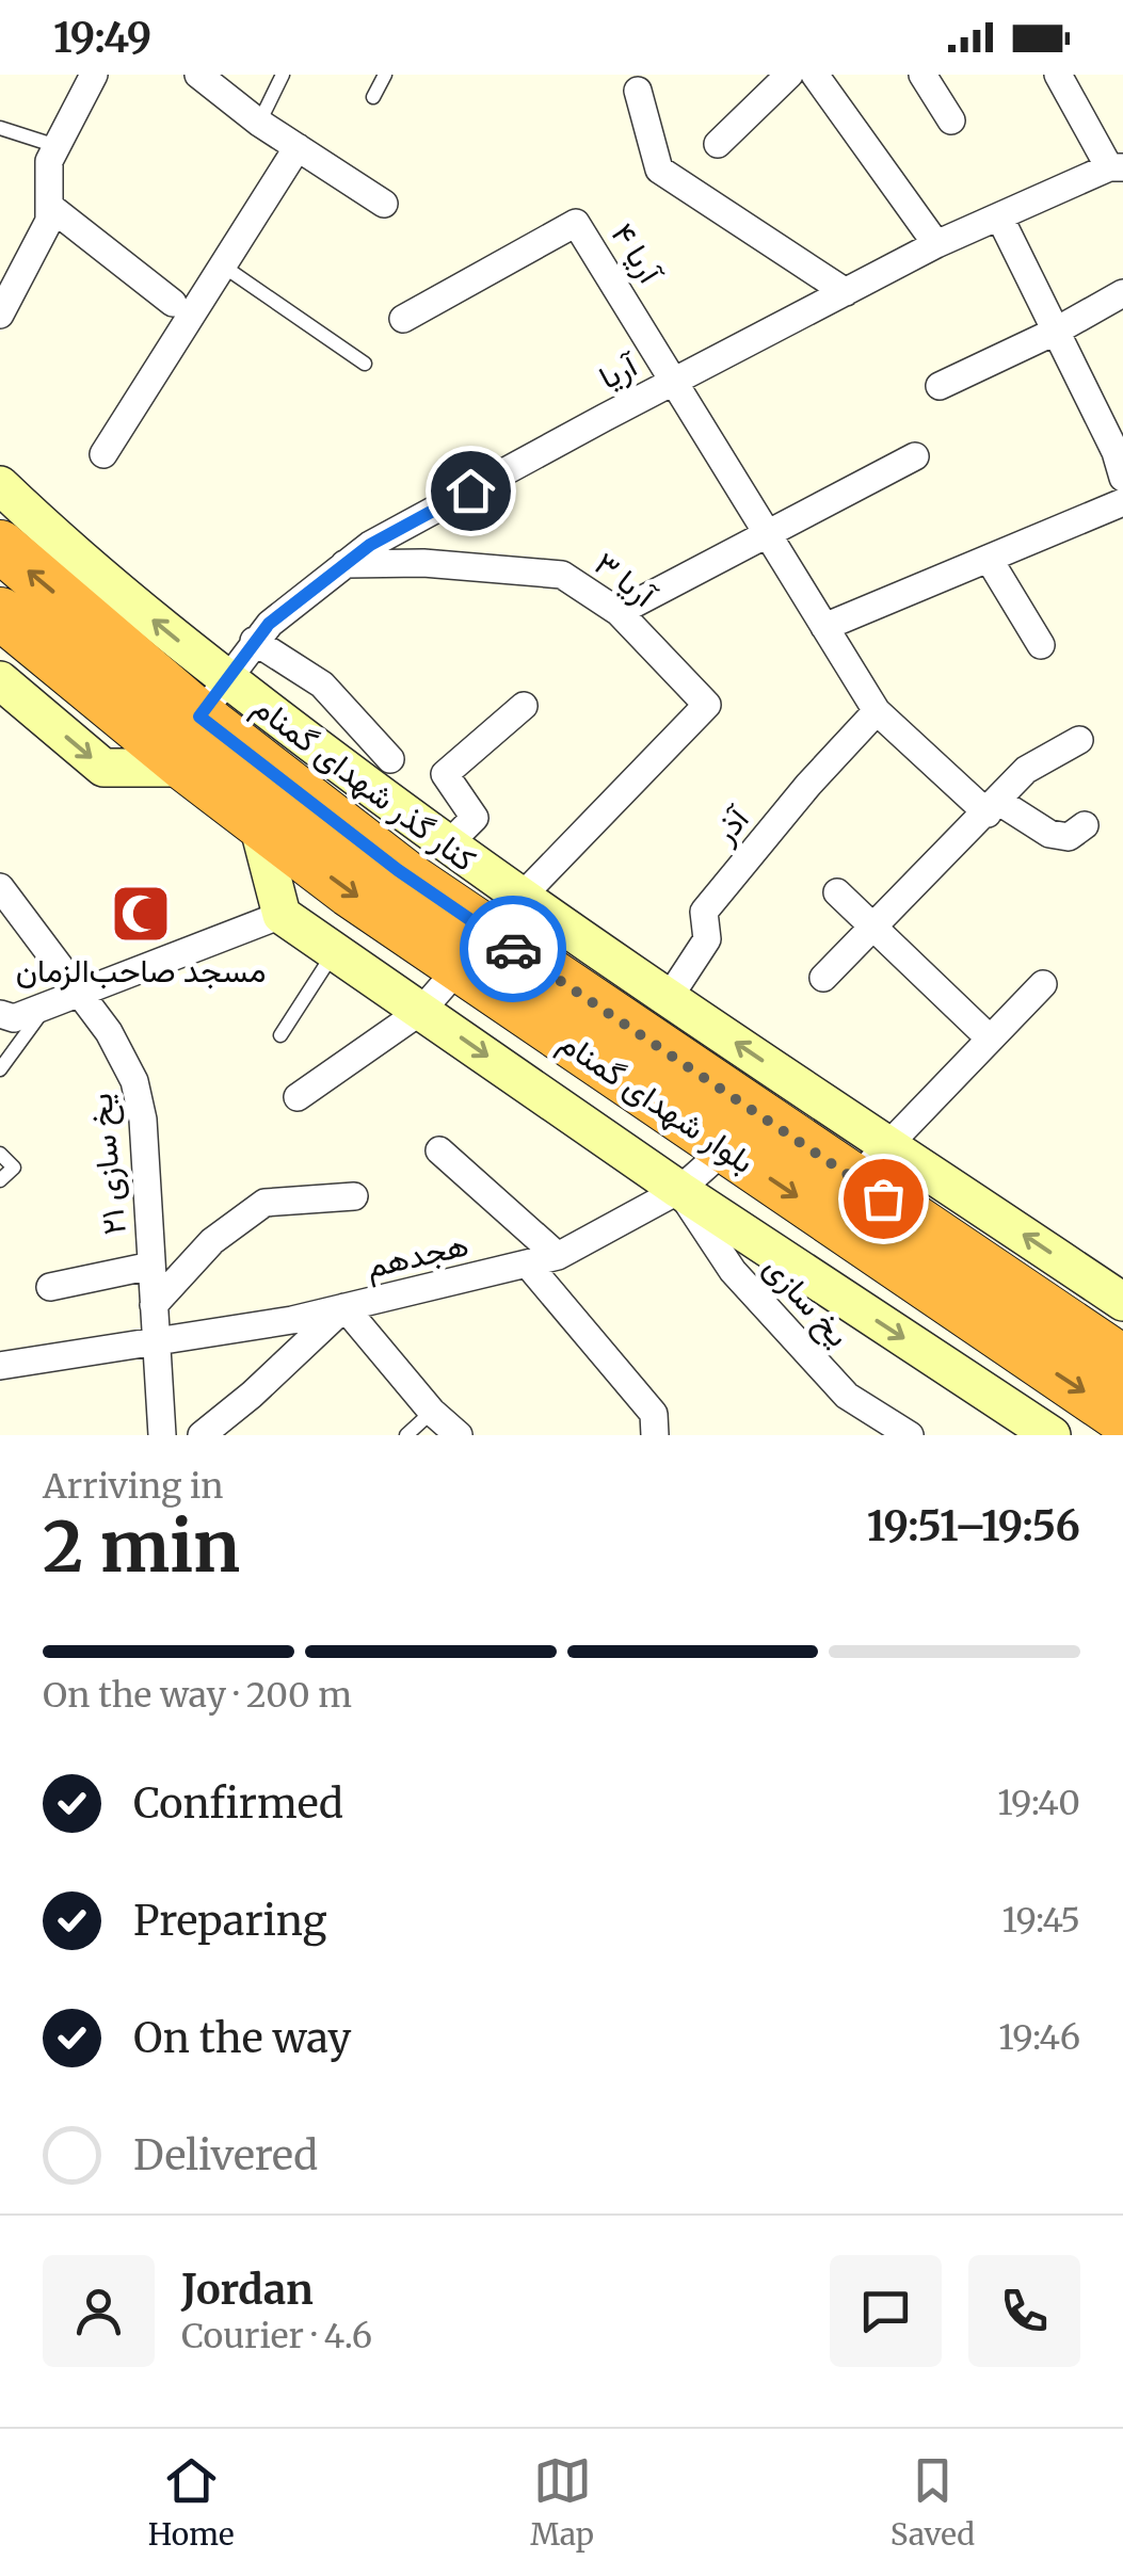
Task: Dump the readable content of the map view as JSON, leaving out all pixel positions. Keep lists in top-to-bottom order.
{
  "streets": {
    "highway": ["بلوار شهدای گمنام"],
    "street": [
      "آریا ۴",
      "آریا",
      "آریا ۳",
      "کنار گذر شهدای گمنام",
      "آذر",
      "یخ سازی ۲۱",
      "هجدهم",
      "یخ سازی"
    ]
  },
  "crossings": [
    ["آریا ۴", "آریا"],
    ["آریا", "آریا ۳"],
    ["آریا", "کنار گذر شهدای گمنام"],
    ["آریا", "بلوار شهدای گمنام"],
    ["آریا ۳", "کنار گذر شهدای گمنام"],
    ["آریا ۳", "بلوار شهدای گمنام"],
    ["کنار گذر شهدای گمنام", "آذر"],
    ["کنار گذر شهدای گمنام", "بلوار شهدای گمنام"],
    ["بلوار شهدای گمنام", "هجدهم"],
    ["یخ سازی ۲۱", "هجدهم"],
    ["هجدهم", "یخ سازی"]
  ],
  "places": {
    "mosque": ["مسجد صاحب‌الزمان"]
  },
  "page": {
    "status": "19:49",
    "heading": ["2 min", "Arriving in", "19:51–19:56"],
    "panel": ["Jordan", "Courier · 4.6"],
    "bar": "On the way · 200 m",
    "list": [
      ["Confirmed", "19:40"],
      ["Preparing", "19:45"],
      ["On the way", "19:46"],
      "Delivered"
    ],
    "tabs": ["Home", "Map", "Saved"]
  }
}
